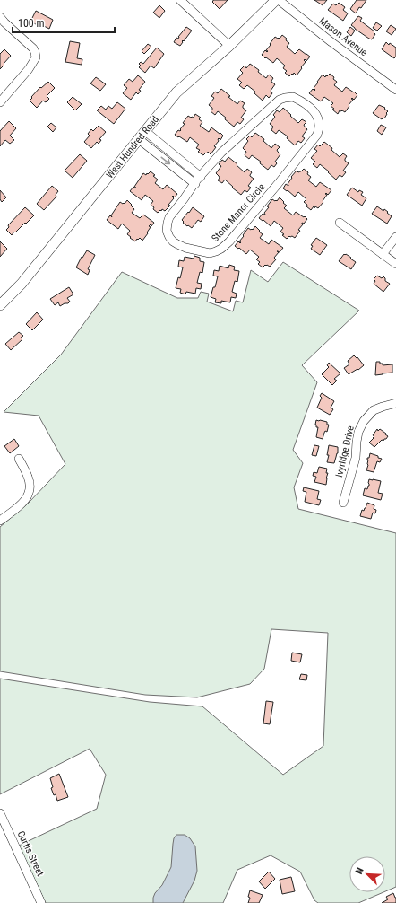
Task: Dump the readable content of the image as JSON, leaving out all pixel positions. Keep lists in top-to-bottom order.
{
  "streets": {
    "main road": ["West Hundred Road"],
    "street": [
      "Mason Avenue",
      "Stone Manor Circle",
      "Ivyridge Drive",
      "Curtis Street"
    ]
  },
  "scale_bar": "100 m",
  "north": "top left"
}
